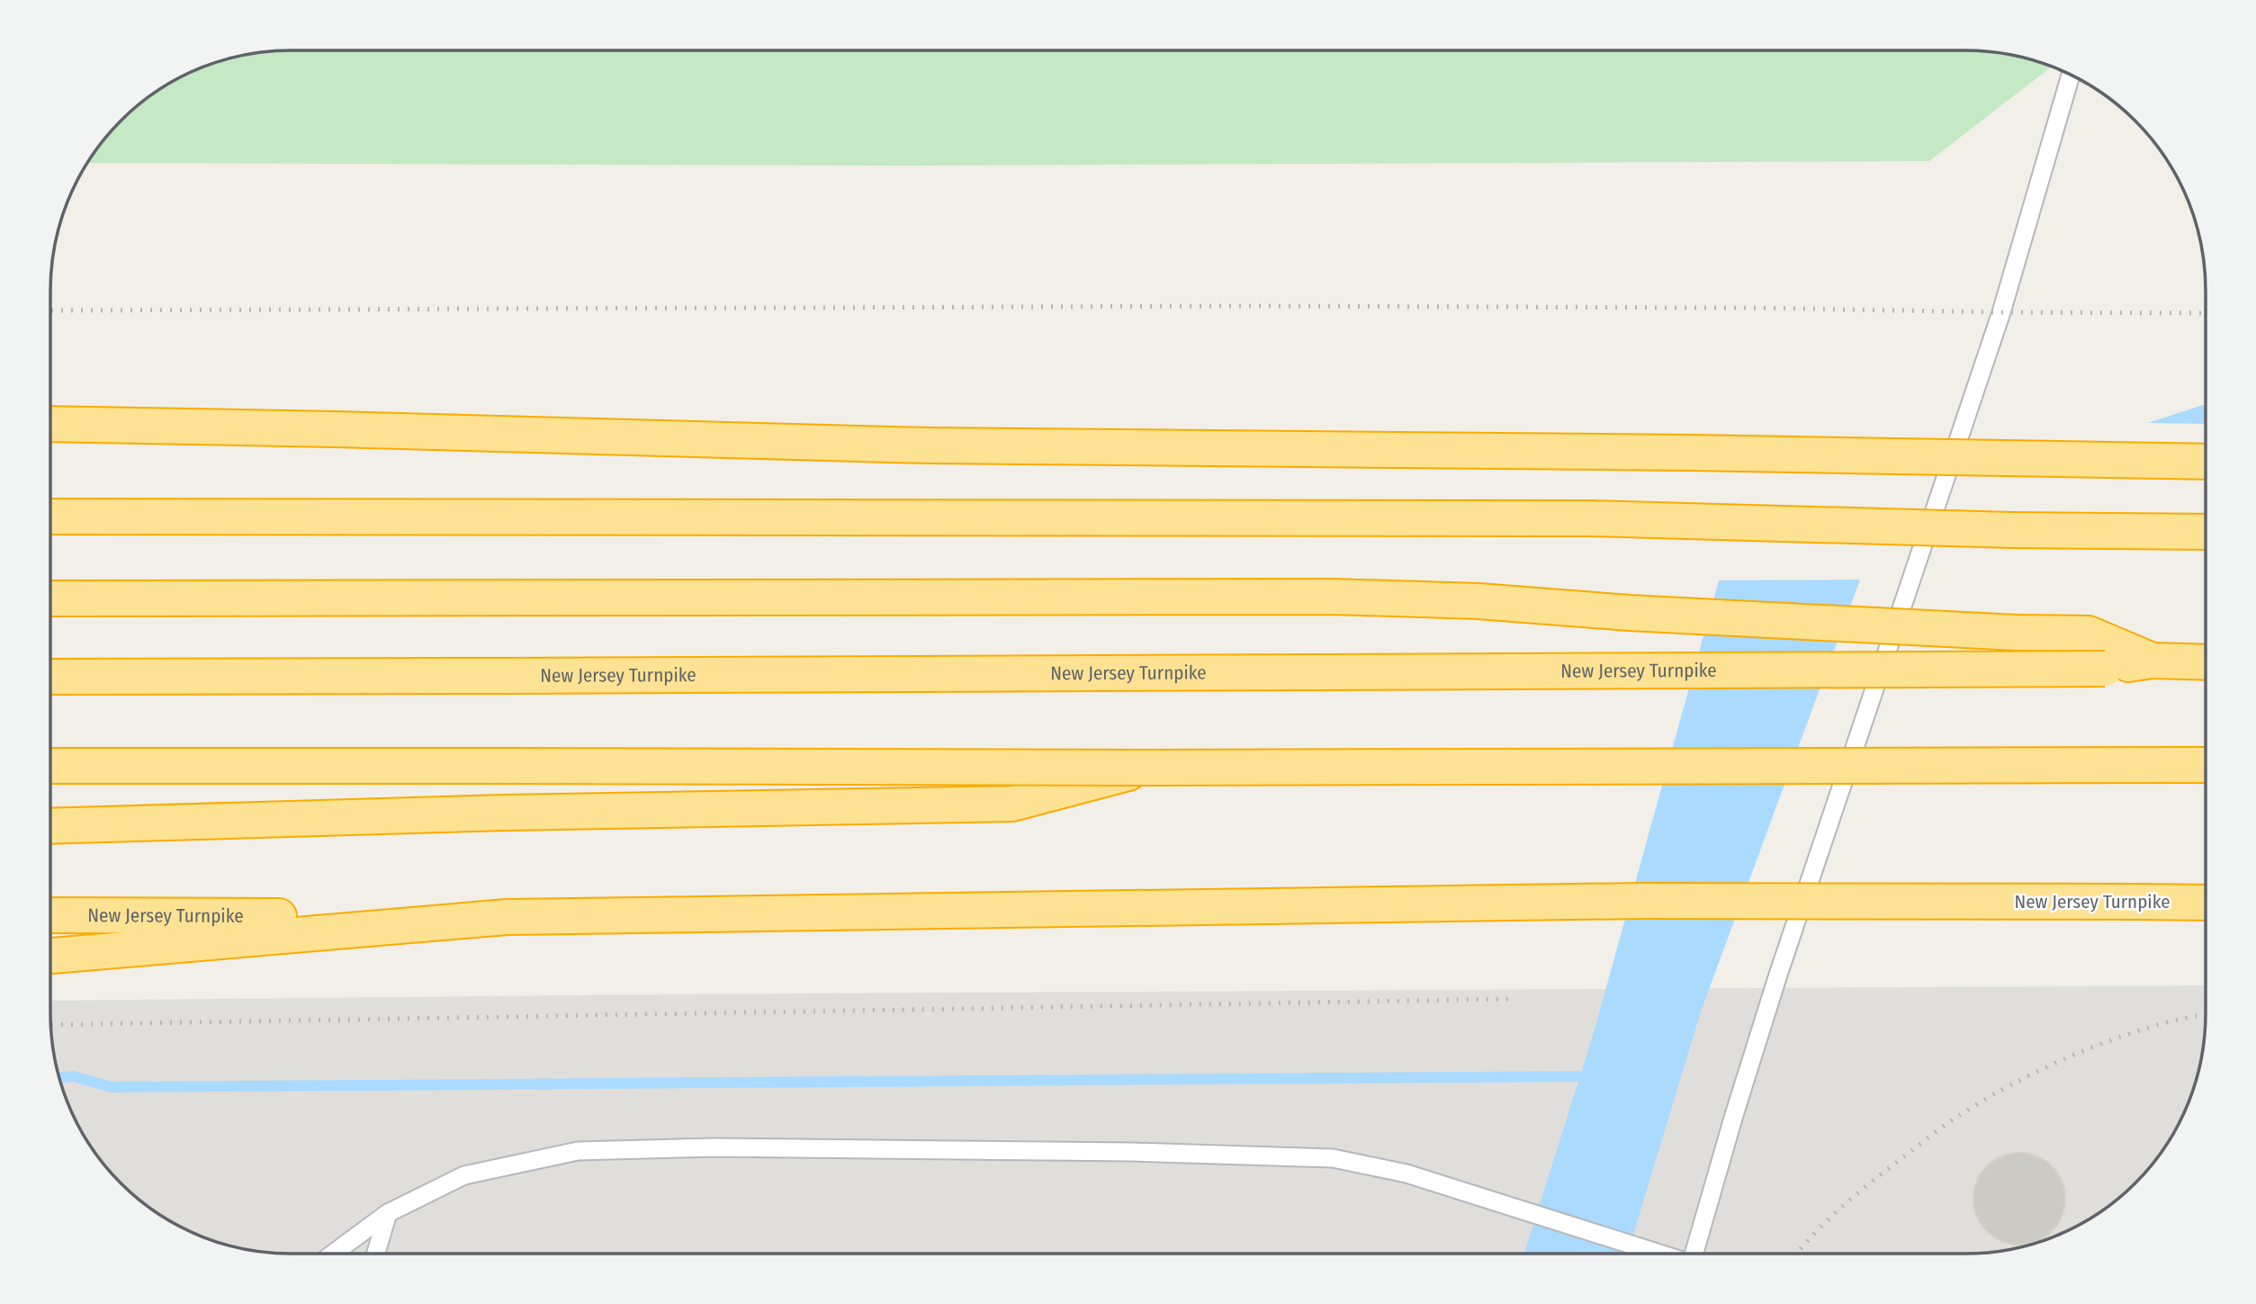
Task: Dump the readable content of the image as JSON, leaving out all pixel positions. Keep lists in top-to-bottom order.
{
  "streets": {
    "highway": ["New Jersey Turnpike"]
  }
}
